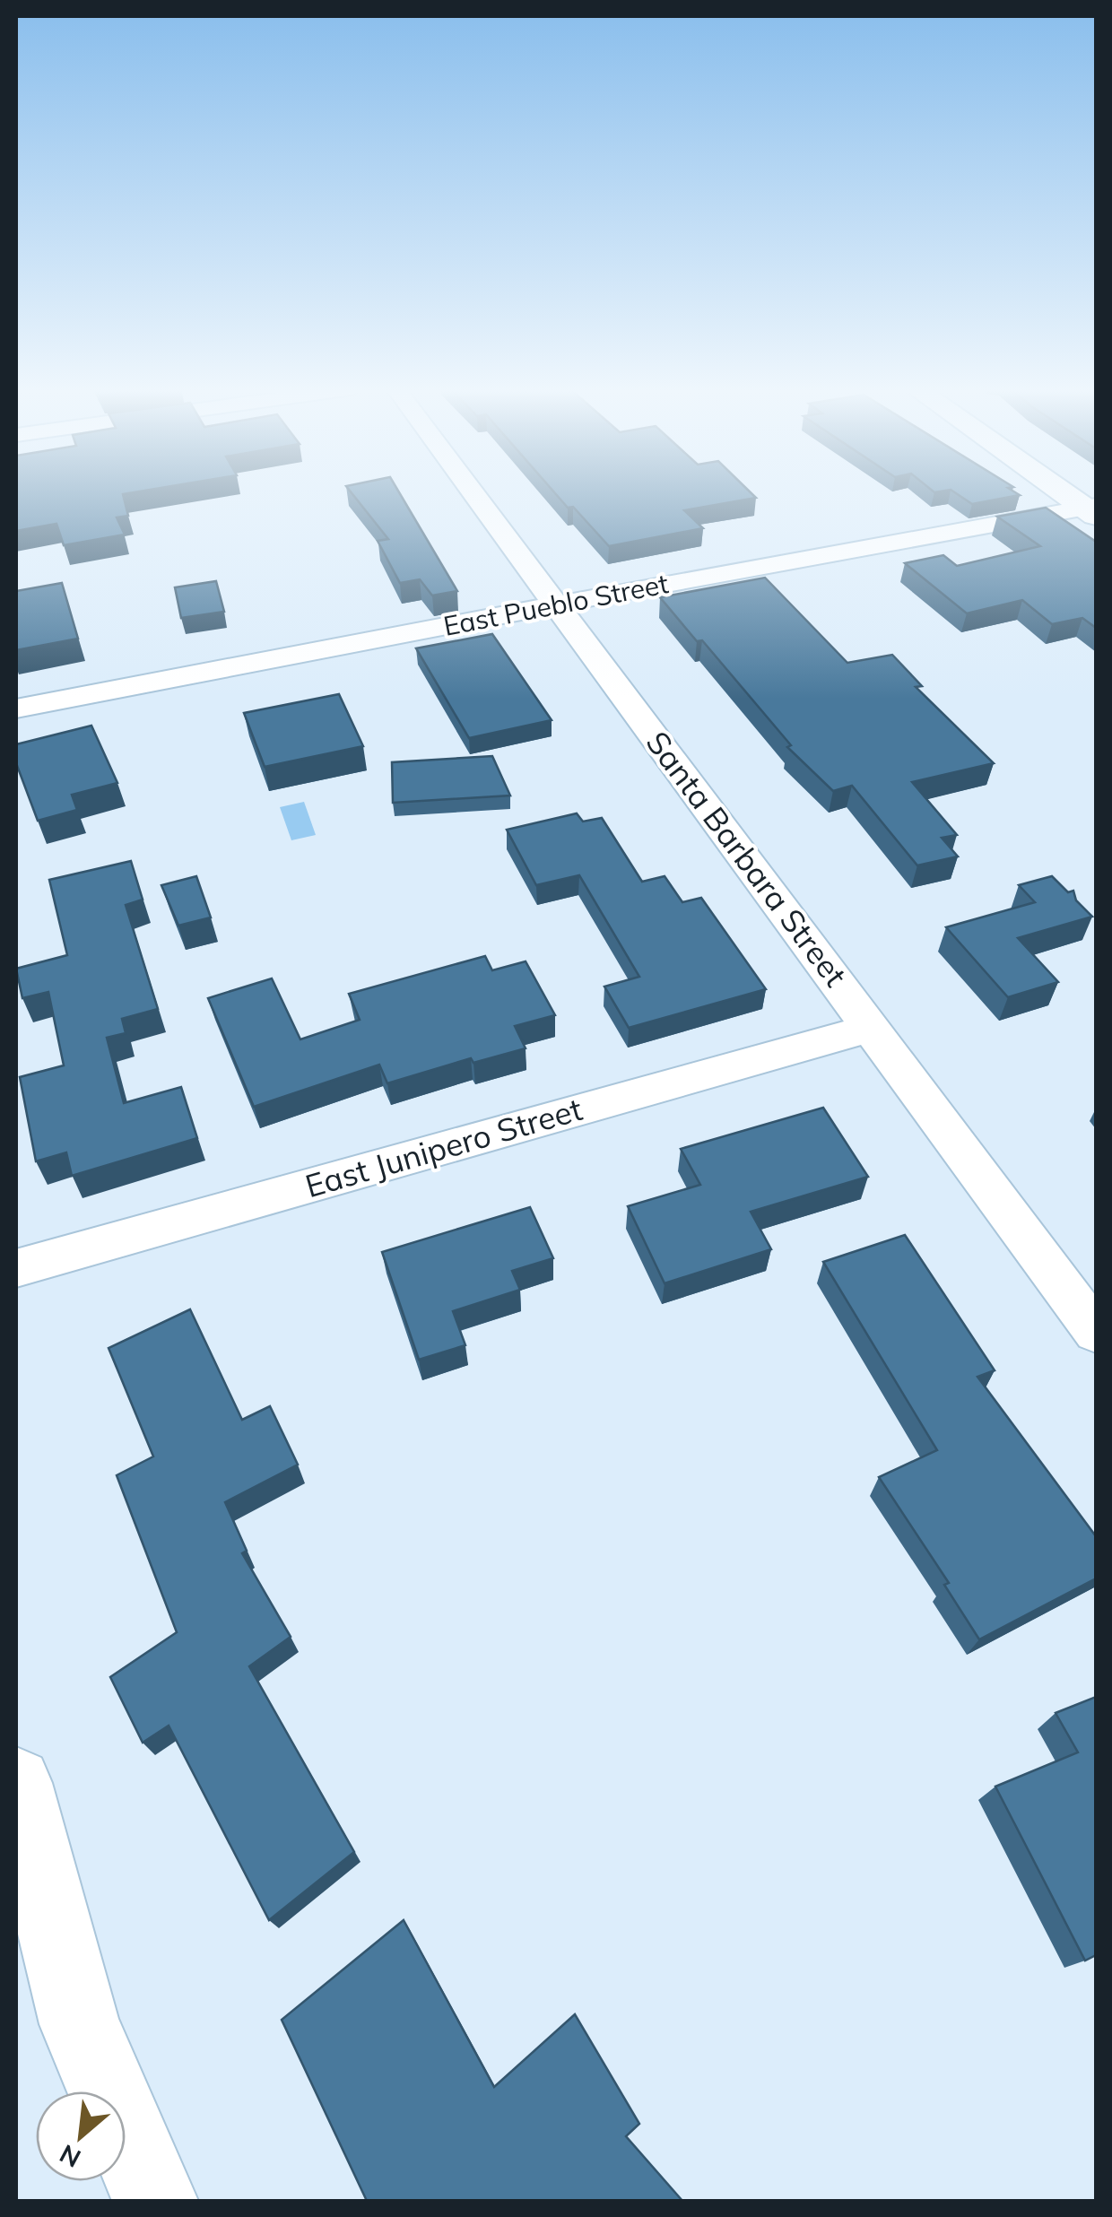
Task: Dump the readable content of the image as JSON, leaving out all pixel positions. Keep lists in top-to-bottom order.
{
  "streets": {
    "street": ["East Pueblo Street", "Santa Barbara Street", "East Junipero Street"]
  },
  "crossings": [
    ["East Pueblo Street", "Santa Barbara Street"],
    ["Santa Barbara Street", "East Junipero Street"]
  ],
  "north": "bottom left"
}
